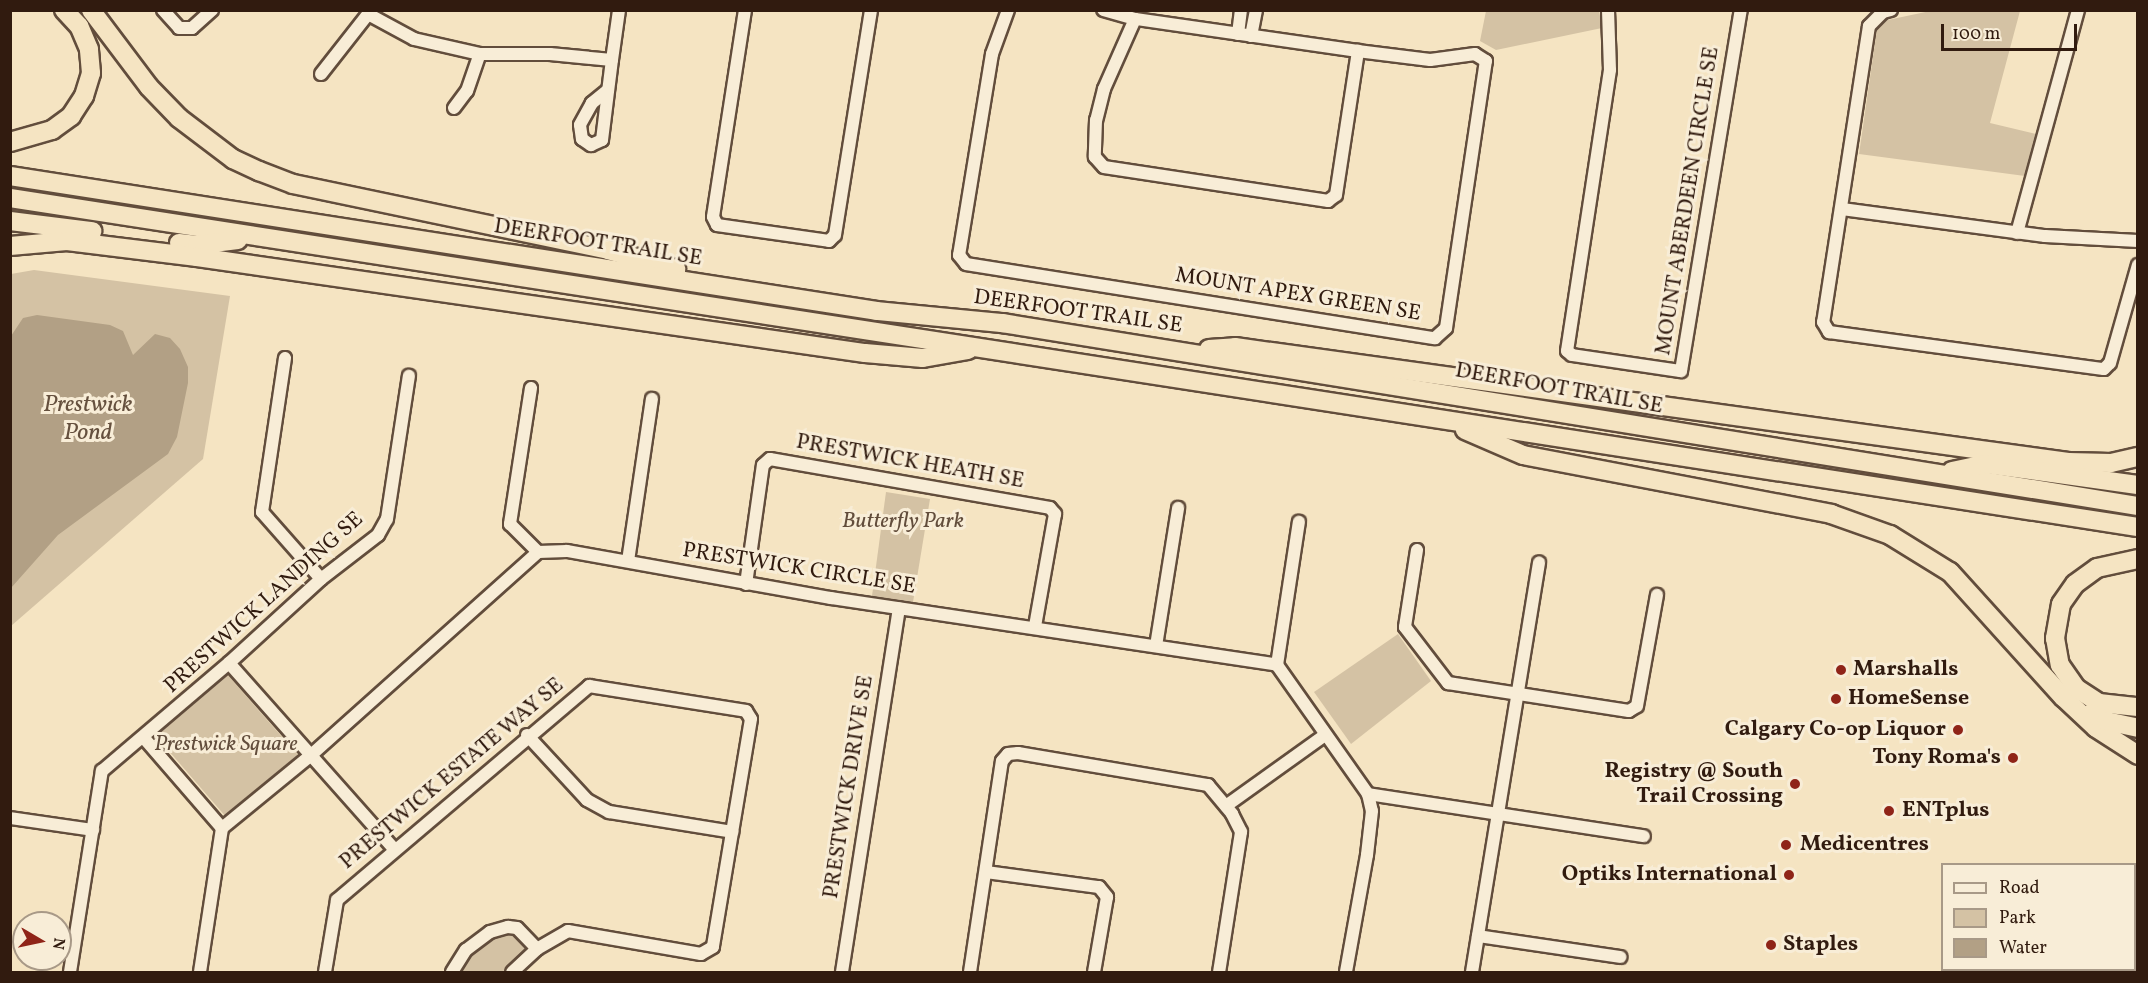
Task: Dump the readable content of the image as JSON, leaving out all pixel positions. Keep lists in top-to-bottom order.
{
  "streets": {
    "highway": ["DEERFOOT TRAIL SE"],
    "street": [
      "MOUNT ABERDEEN CIRCLE SE",
      "MOUNT APEX GREEN SE",
      "PRESTWICK HEATH SE",
      "PRESTWICK CIRCLE SE",
      "PRESTWICK LANDING SE",
      "PRESTWICK ESTATE WAY SE",
      "PRESTWICK DRIVE SE"
    ]
  },
  "crossings": [
    ["PRESTWICK HEATH SE", "PRESTWICK CIRCLE SE"],
    ["PRESTWICK CIRCLE SE", "PRESTWICK DRIVE SE"]
  ],
  "water": ["Prestwick Pond"],
  "parks": ["Butterfly Park", "Prestwick Square"],
  "places": [
    "Marshalls",
    "HomeSense",
    "Calgary Co-op Liquor",
    "Tony Roma's",
    "Registry @ South Trail Crossing",
    "ENTplus",
    "Medicentres",
    "Optiks International",
    "Staples"
  ],
  "legend": ["Road", "Park", "Water"],
  "scale_bar": "100 m",
  "north": "right"
}
